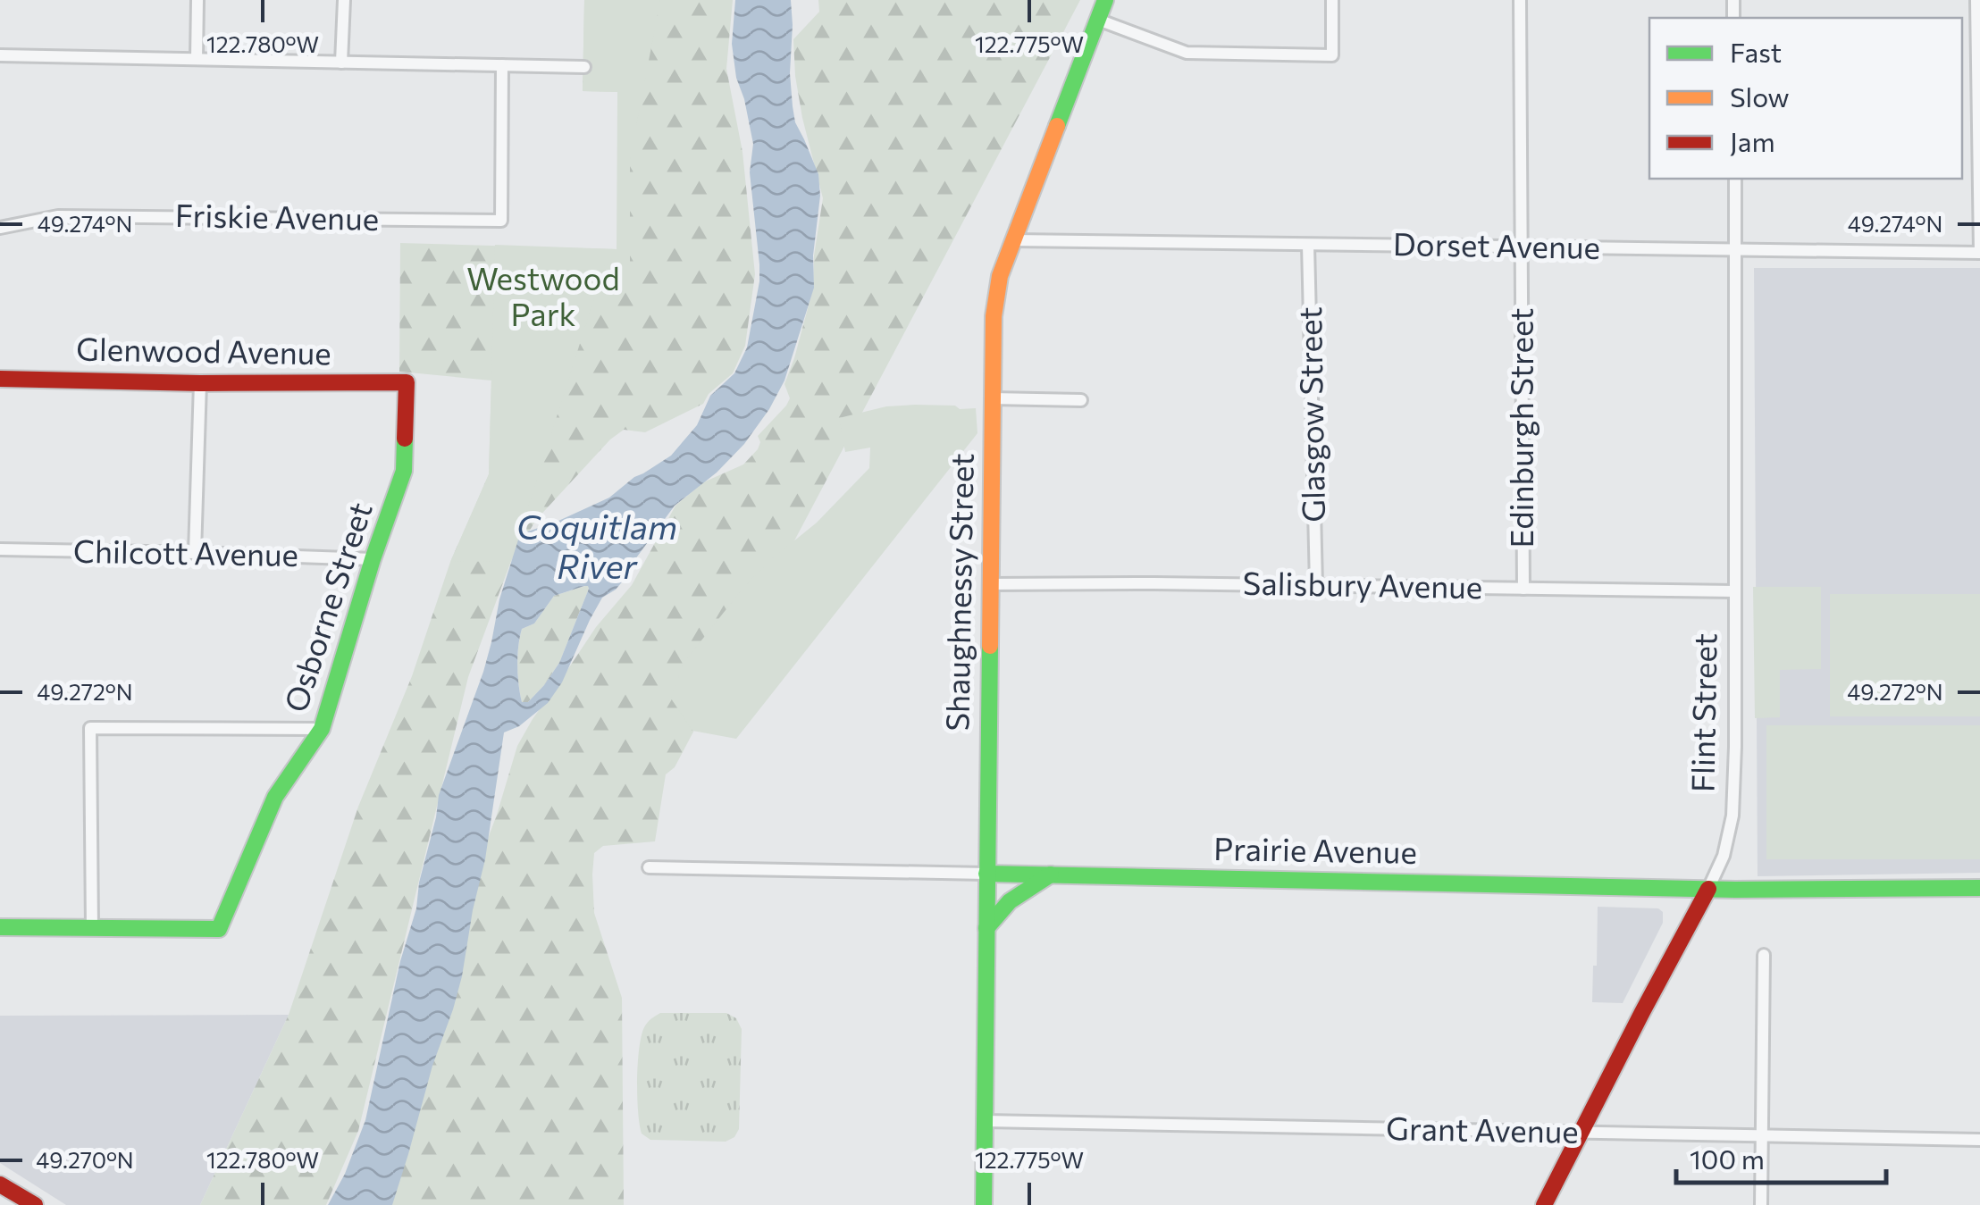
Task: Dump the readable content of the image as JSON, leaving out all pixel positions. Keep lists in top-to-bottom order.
{
  "streets": {
    "main road": [
      "Glenwood Avenue",
      "Shaughnessy Street",
      "Osborne Street",
      "Flint Street",
      "Prairie Avenue"
    ],
    "street": [
      "Friskie Avenue",
      "Dorset Avenue",
      "Glasgow Street",
      "Edinburgh Street",
      "Chilcott Avenue",
      "Salisbury Avenue",
      "Grant Avenue"
    ]
  },
  "crossings": [
    ["Dorset Avenue", "Glasgow Street"],
    ["Dorset Avenue", "Edinburgh Street"],
    ["Dorset Avenue", "Shaughnessy Street"],
    ["Dorset Avenue", "Flint Street"],
    ["Glenwood Avenue", "Osborne Street"],
    ["Glasgow Street", "Salisbury Avenue"],
    ["Edinburgh Street", "Salisbury Avenue"],
    ["Chilcott Avenue", "Osborne Street"],
    ["Salisbury Avenue", "Shaughnessy Street"],
    ["Salisbury Avenue", "Flint Street"],
    ["Shaughnessy Street", "Prairie Avenue"],
    ["Shaughnessy Street", "Grant Avenue"],
    ["Flint Street", "Prairie Avenue"],
    ["Flint Street", "Grant Avenue"]
  ],
  "water": ["Coquitlam River"],
  "parks": ["Westwood Park"],
  "legend": ["Fast", "Slow", "Jam"],
  "scale_bar": "100 m",
  "coordinates": [
    "122.780°W",
    "122.775°W",
    "49.274°N",
    "49.272°N",
    "49.270°N"
  ]
}
